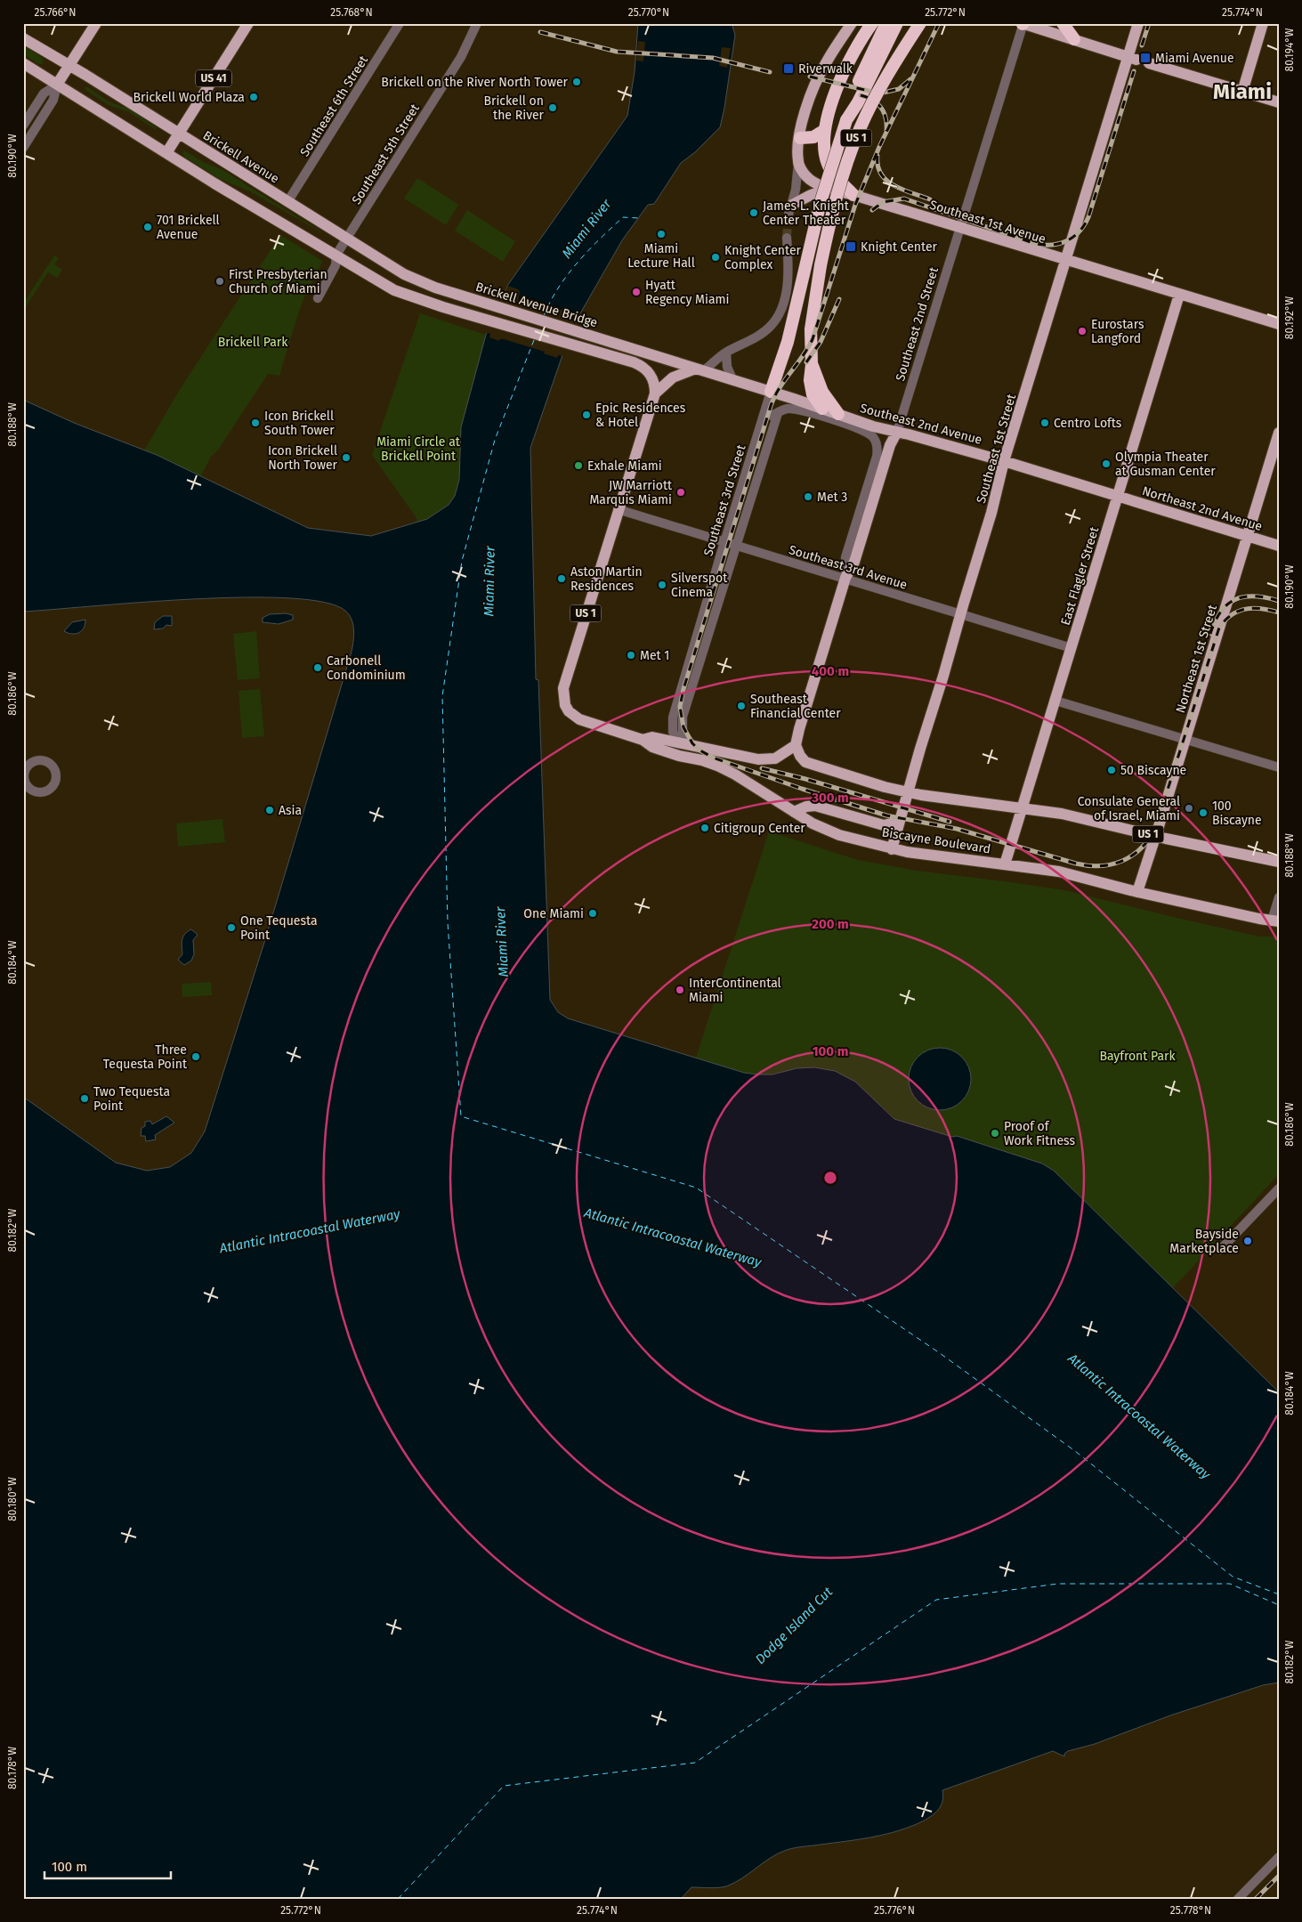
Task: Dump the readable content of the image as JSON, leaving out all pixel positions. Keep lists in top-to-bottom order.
{
  "streets": {
    "highway": ["US 1"],
    "main road": [
      "US 41",
      "Brickell Avenue",
      "Southeast 1st Avenue",
      "Brickell Avenue Bridge",
      "Southeast 2nd Street",
      "Southeast 2nd Avenue",
      "Southeast 1st Street",
      "Northeast 2nd Avenue",
      "East Flagler Street",
      "Northeast 1st Street",
      "Biscayne Boulevard"
    ],
    "street": [
      "Southeast 6th Street",
      "Southeast 5th Street",
      "Southeast 3rd Street",
      "Southeast 3rd Avenue"
    ]
  },
  "crossings": [
    ["US 41", "Brickell Avenue"],
    ["Southeast 6th Street", "Brickell Avenue"],
    ["US 1", "Southeast 2nd Street"],
    ["US 1", "Southeast 2nd Avenue"],
    ["US 1", "Southeast 1st Street"],
    ["US 1", "Southeast 3rd Street"],
    ["US 1", "Southeast 3rd Avenue"],
    ["US 1", "East Flagler Street"],
    ["US 1", "Northeast 1st Street"],
    ["US 1", "Biscayne Boulevard"],
    ["Southeast 5th Street", "Brickell Avenue"],
    ["Brickell Avenue", "Brickell Avenue Bridge"],
    ["Southeast 1st Avenue", "Southeast 2nd Street"],
    ["Southeast 1st Avenue", "Southeast 1st Street"],
    ["Southeast 1st Avenue", "East Flagler Street"],
    ["Brickell Avenue Bridge", "Southeast 2nd Avenue"],
    ["Southeast 2nd Street", "Southeast 2nd Avenue"],
    ["Southeast 2nd Street", "Southeast 3rd Avenue"],
    ["Southeast 2nd Avenue", "Southeast 1st Street"],
    ["Southeast 2nd Avenue", "Southeast 3rd Street"],
    ["Southeast 2nd Avenue", "Northeast 2nd Avenue"],
    ["Southeast 2nd Avenue", "East Flagler Street"],
    ["Southeast 1st Street", "Southeast 3rd Avenue"],
    ["Southeast 1st Street", "Biscayne Boulevard"],
    ["Southeast 3rd Street", "Southeast 3rd Avenue"],
    ["Northeast 2nd Avenue", "East Flagler Street"],
    ["Northeast 2nd Avenue", "Northeast 1st Street"],
    ["Southeast 3rd Avenue", "East Flagler Street"],
    ["Southeast 3rd Avenue", "Biscayne Boulevard"],
    ["East Flagler Street", "Biscayne Boulevard"],
    ["Northeast 1st Street", "Biscayne Boulevard"]
  ],
  "districts": ["Miami"],
  "water": ["Miami River", "Atlantic Intracoastal Waterway", "Dodge Island Cut"],
  "parks": ["Brickell Park", "Miami Circle at Brickell Point", "Bayfront Park"],
  "places": {
    "transit": ["Miami Avenue", "Riverwalk", "Knight Center"],
    "other": [
      "Brickell on the River North Tower",
      "Brickell World Plaza",
      "Brickell on the River",
      "James L. Knight Center Theater",
      "701 Brickell Avenue",
      "Miami Lecture Hall",
      "Knight Center Complex",
      "First Presbyterian Church of Miami",
      "Hyatt Regency Miami",
      "Eurostars Langford",
      "Epic Residences & Hotel",
      "Icon Brickell South Tower",
      "Centro Lofts",
      "Icon Brickell North Tower",
      "Olympia Theater at Gusman Center",
      "Exhale Miami",
      "JW Marriott Marquis Miami",
      "Met 3",
      "Aston Martin Residences",
      "Silverspot Cinema",
      "Met 1",
      "Carbonell Condominium",
      "Southeast Financial Center",
      "50 Biscayne",
      "Consulate General of Israel, Miami",
      "Asia",
      "100 Biscayne",
      "Citigroup Center",
      "One Miami",
      "One Tequesta Point",
      "InterContinental Miami",
      "Three Tequesta Point",
      "Two Tequesta Point",
      "Proof of Work Fitness",
      "Bayside Marketplace"
    ]
  },
  "scale_bar": "100 m",
  "coordinates": [
    "25.766°N",
    "25.768°N",
    "25.770°N",
    "25.772°N",
    "25.774°N",
    "80.194°W",
    "80.190°W",
    "80.192°W",
    "80.188°W",
    "80.186°W",
    "80.184°W",
    "80.182°W",
    "80.180°W",
    "80.178°W",
    "25.776°N",
    "25.778°N"
  ],
  "rings": [
    "400 m",
    "300 m",
    "200 m",
    "100 m"
  ]
}
